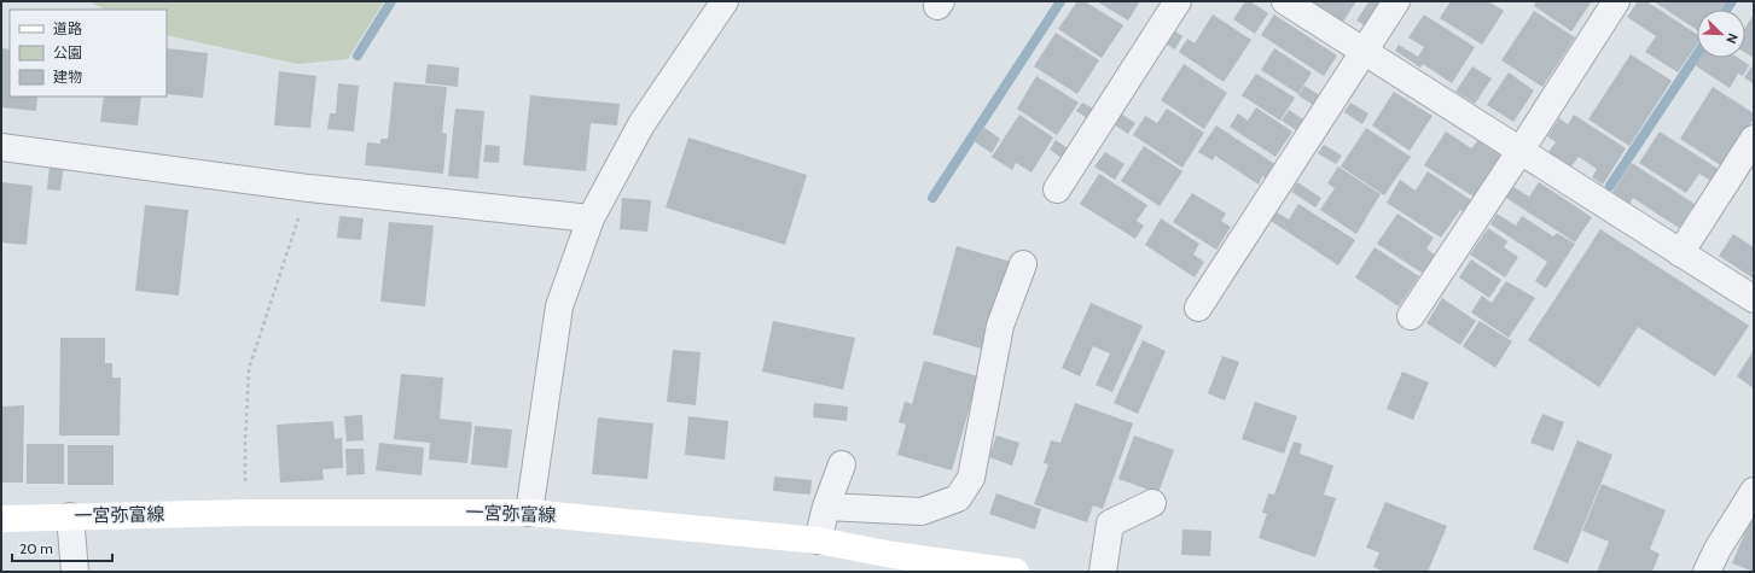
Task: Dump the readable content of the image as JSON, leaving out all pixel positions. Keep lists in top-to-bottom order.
{
  "streets": {
    "main road": ["一宮弥富線"]
  },
  "legend": ["道路", "公園", "建物"],
  "scale_bar": "20 m",
  "north": "bottom right"
}
